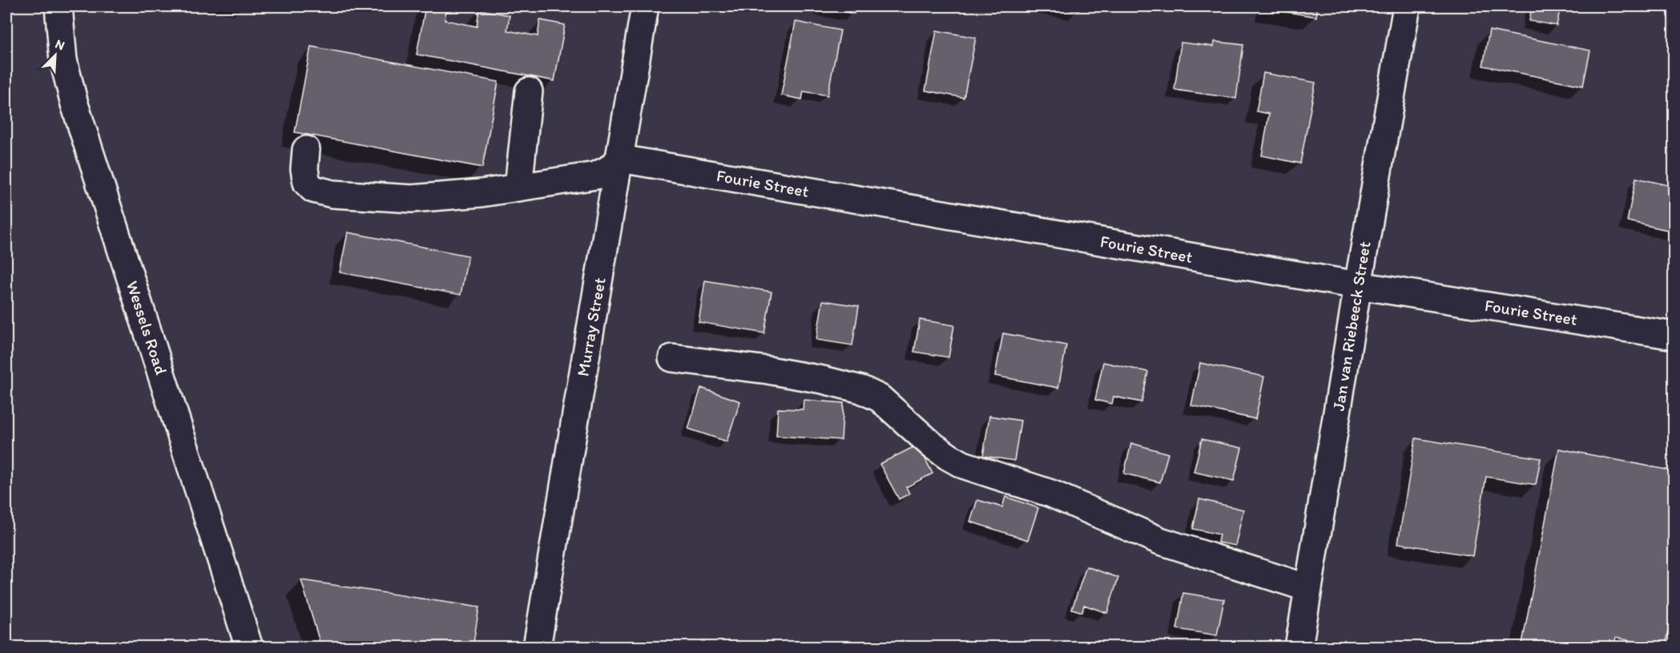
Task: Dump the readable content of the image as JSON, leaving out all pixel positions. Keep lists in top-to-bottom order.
{
  "streets": {
    "street": [
      "Fourie Street",
      "Jan van Riebeeck Street",
      "Murray Street",
      "Wessels Road"
    ]
  },
  "crossings": [
    ["Fourie Street", "Jan van Riebeeck Street"],
    ["Fourie Street", "Murray Street"]
  ],
  "north": "top right"
}
